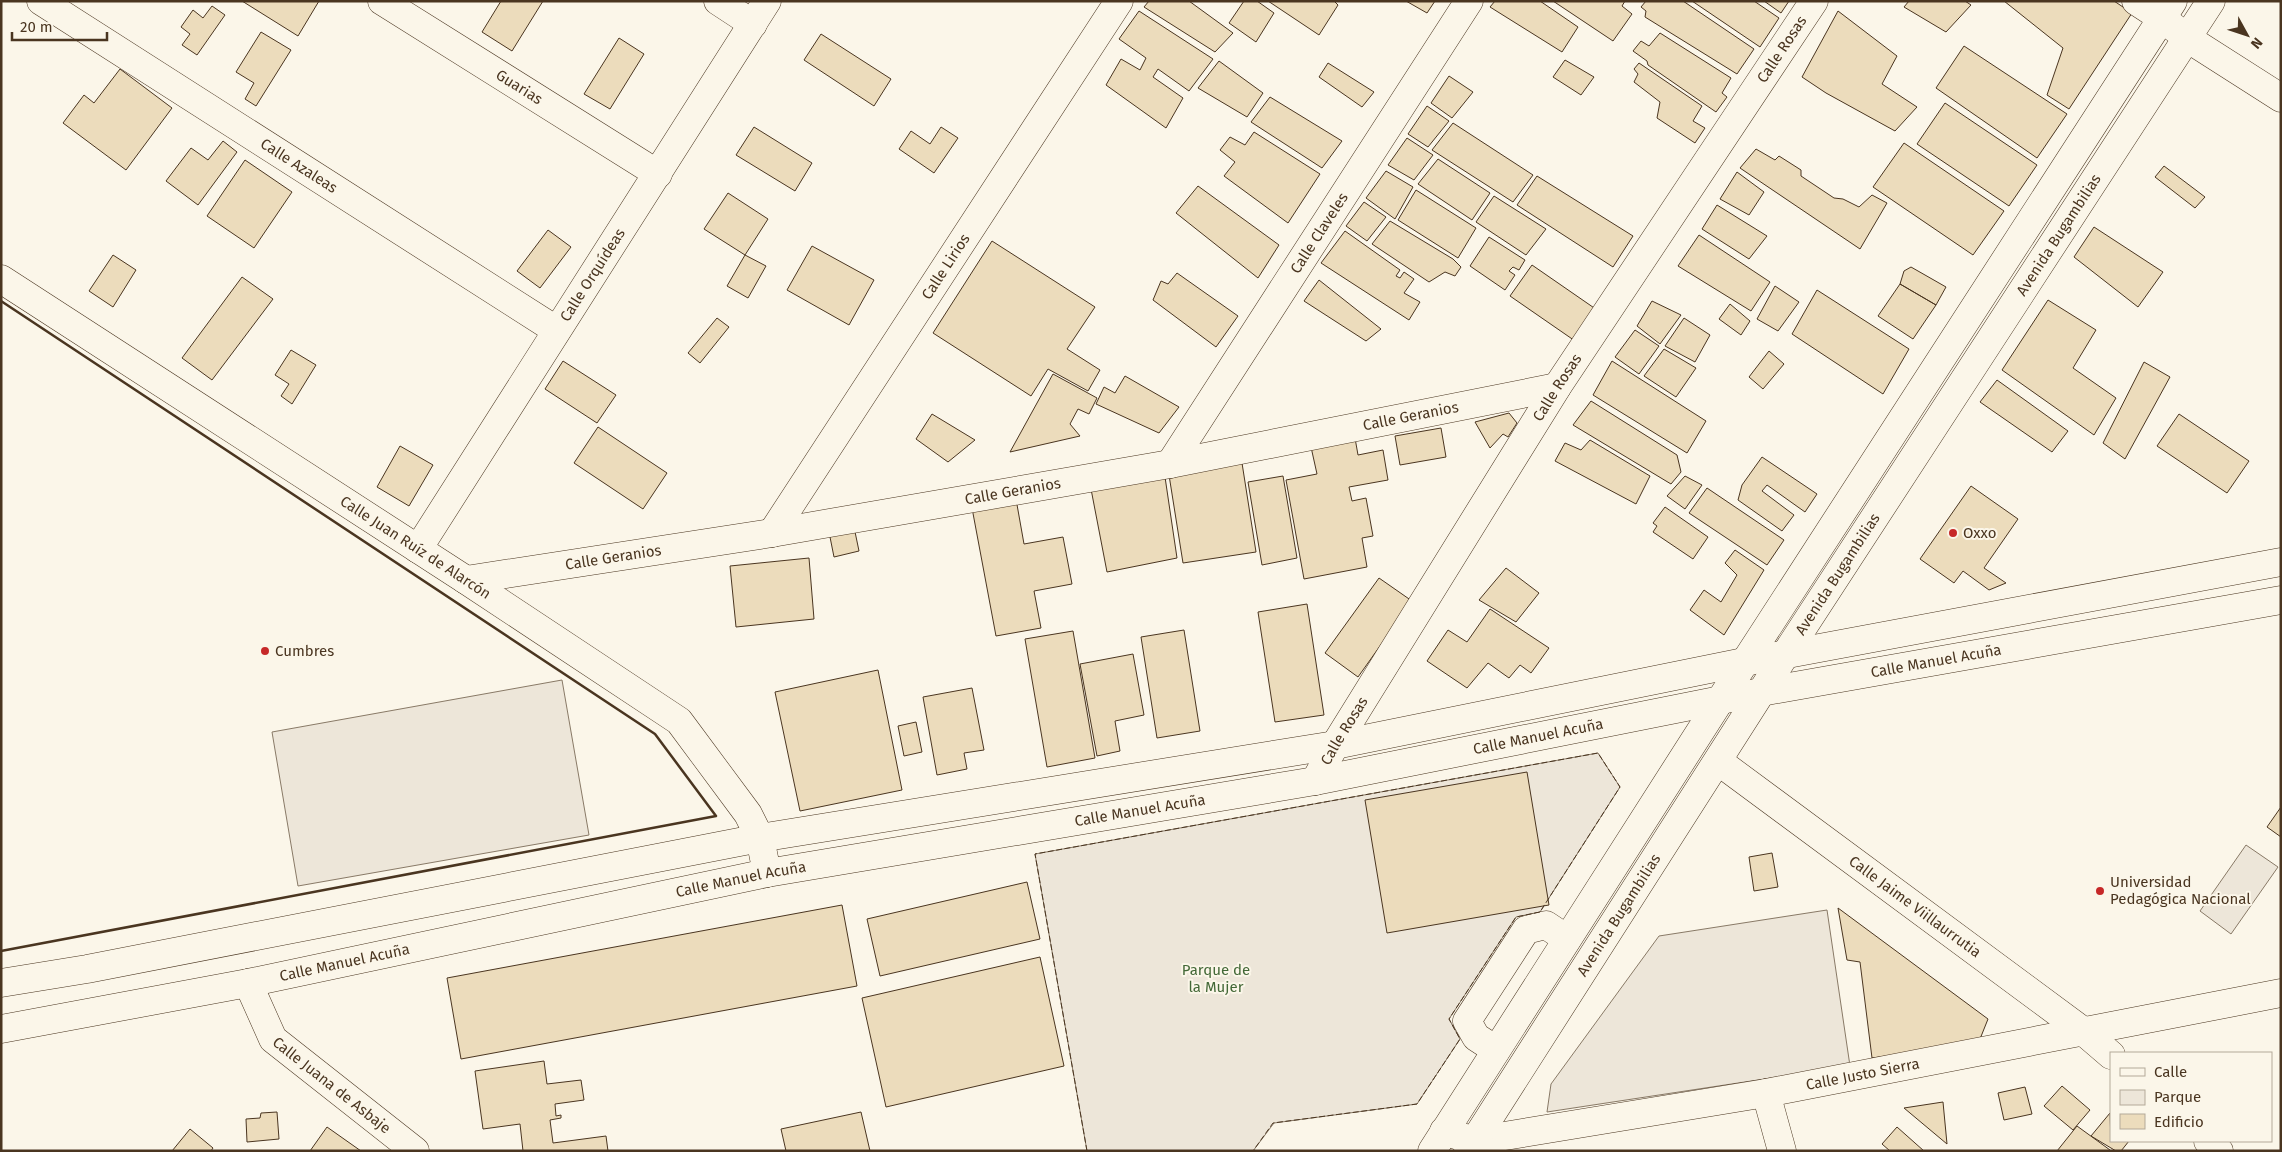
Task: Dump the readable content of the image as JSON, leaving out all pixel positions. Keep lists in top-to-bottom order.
{
  "streets": {
    "street": [
      "Calle Rosas",
      "Guarias",
      "Calle Azaleas",
      "Calle Claveles",
      "Avenida Bugambilias",
      "Calle Lirios",
      "Calle Orquídeas",
      "Calle Geranios",
      "Calle Juan Ruíz de Alarcón",
      "Calle Manuel Acuña",
      "Calle Jaime Viillaurrutia",
      "Calle Justo Sierra",
      "Calle Juana de Asbaje"
    ]
  },
  "crossings": [
    ["Calle Rosas", "Calle Geranios"],
    ["Calle Rosas", "Calle Manuel Acuña"],
    ["Guarias", "Calle Orquídeas"],
    ["Calle Azaleas", "Calle Orquídeas"],
    ["Calle Claveles", "Calle Geranios"],
    ["Avenida Bugambilias", "Calle Manuel Acuña"],
    ["Avenida Bugambilias", "Calle Jaime Viillaurrutia"],
    ["Avenida Bugambilias", "Calle Justo Sierra"],
    ["Calle Lirios", "Calle Geranios"],
    ["Calle Orquídeas", "Calle Juan Ruíz de Alarcón"],
    ["Calle Geranios", "Calle Juan Ruíz de Alarcón"],
    ["Calle Juan Ruíz de Alarcón", "Calle Manuel Acuña"],
    ["Calle Manuel Acuña", "Calle Juana de Asbaje"],
    ["Calle Jaime Viillaurrutia", "Calle Justo Sierra"]
  ],
  "parks": ["Parque de la Mujer"],
  "places": ["Oxxo", "Cumbres", "Universidad Pedagógica Nacional"],
  "legend": ["Calle", "Parque", "Edificio"],
  "scale_bar": "20 m",
  "north": "bottom right"
}
